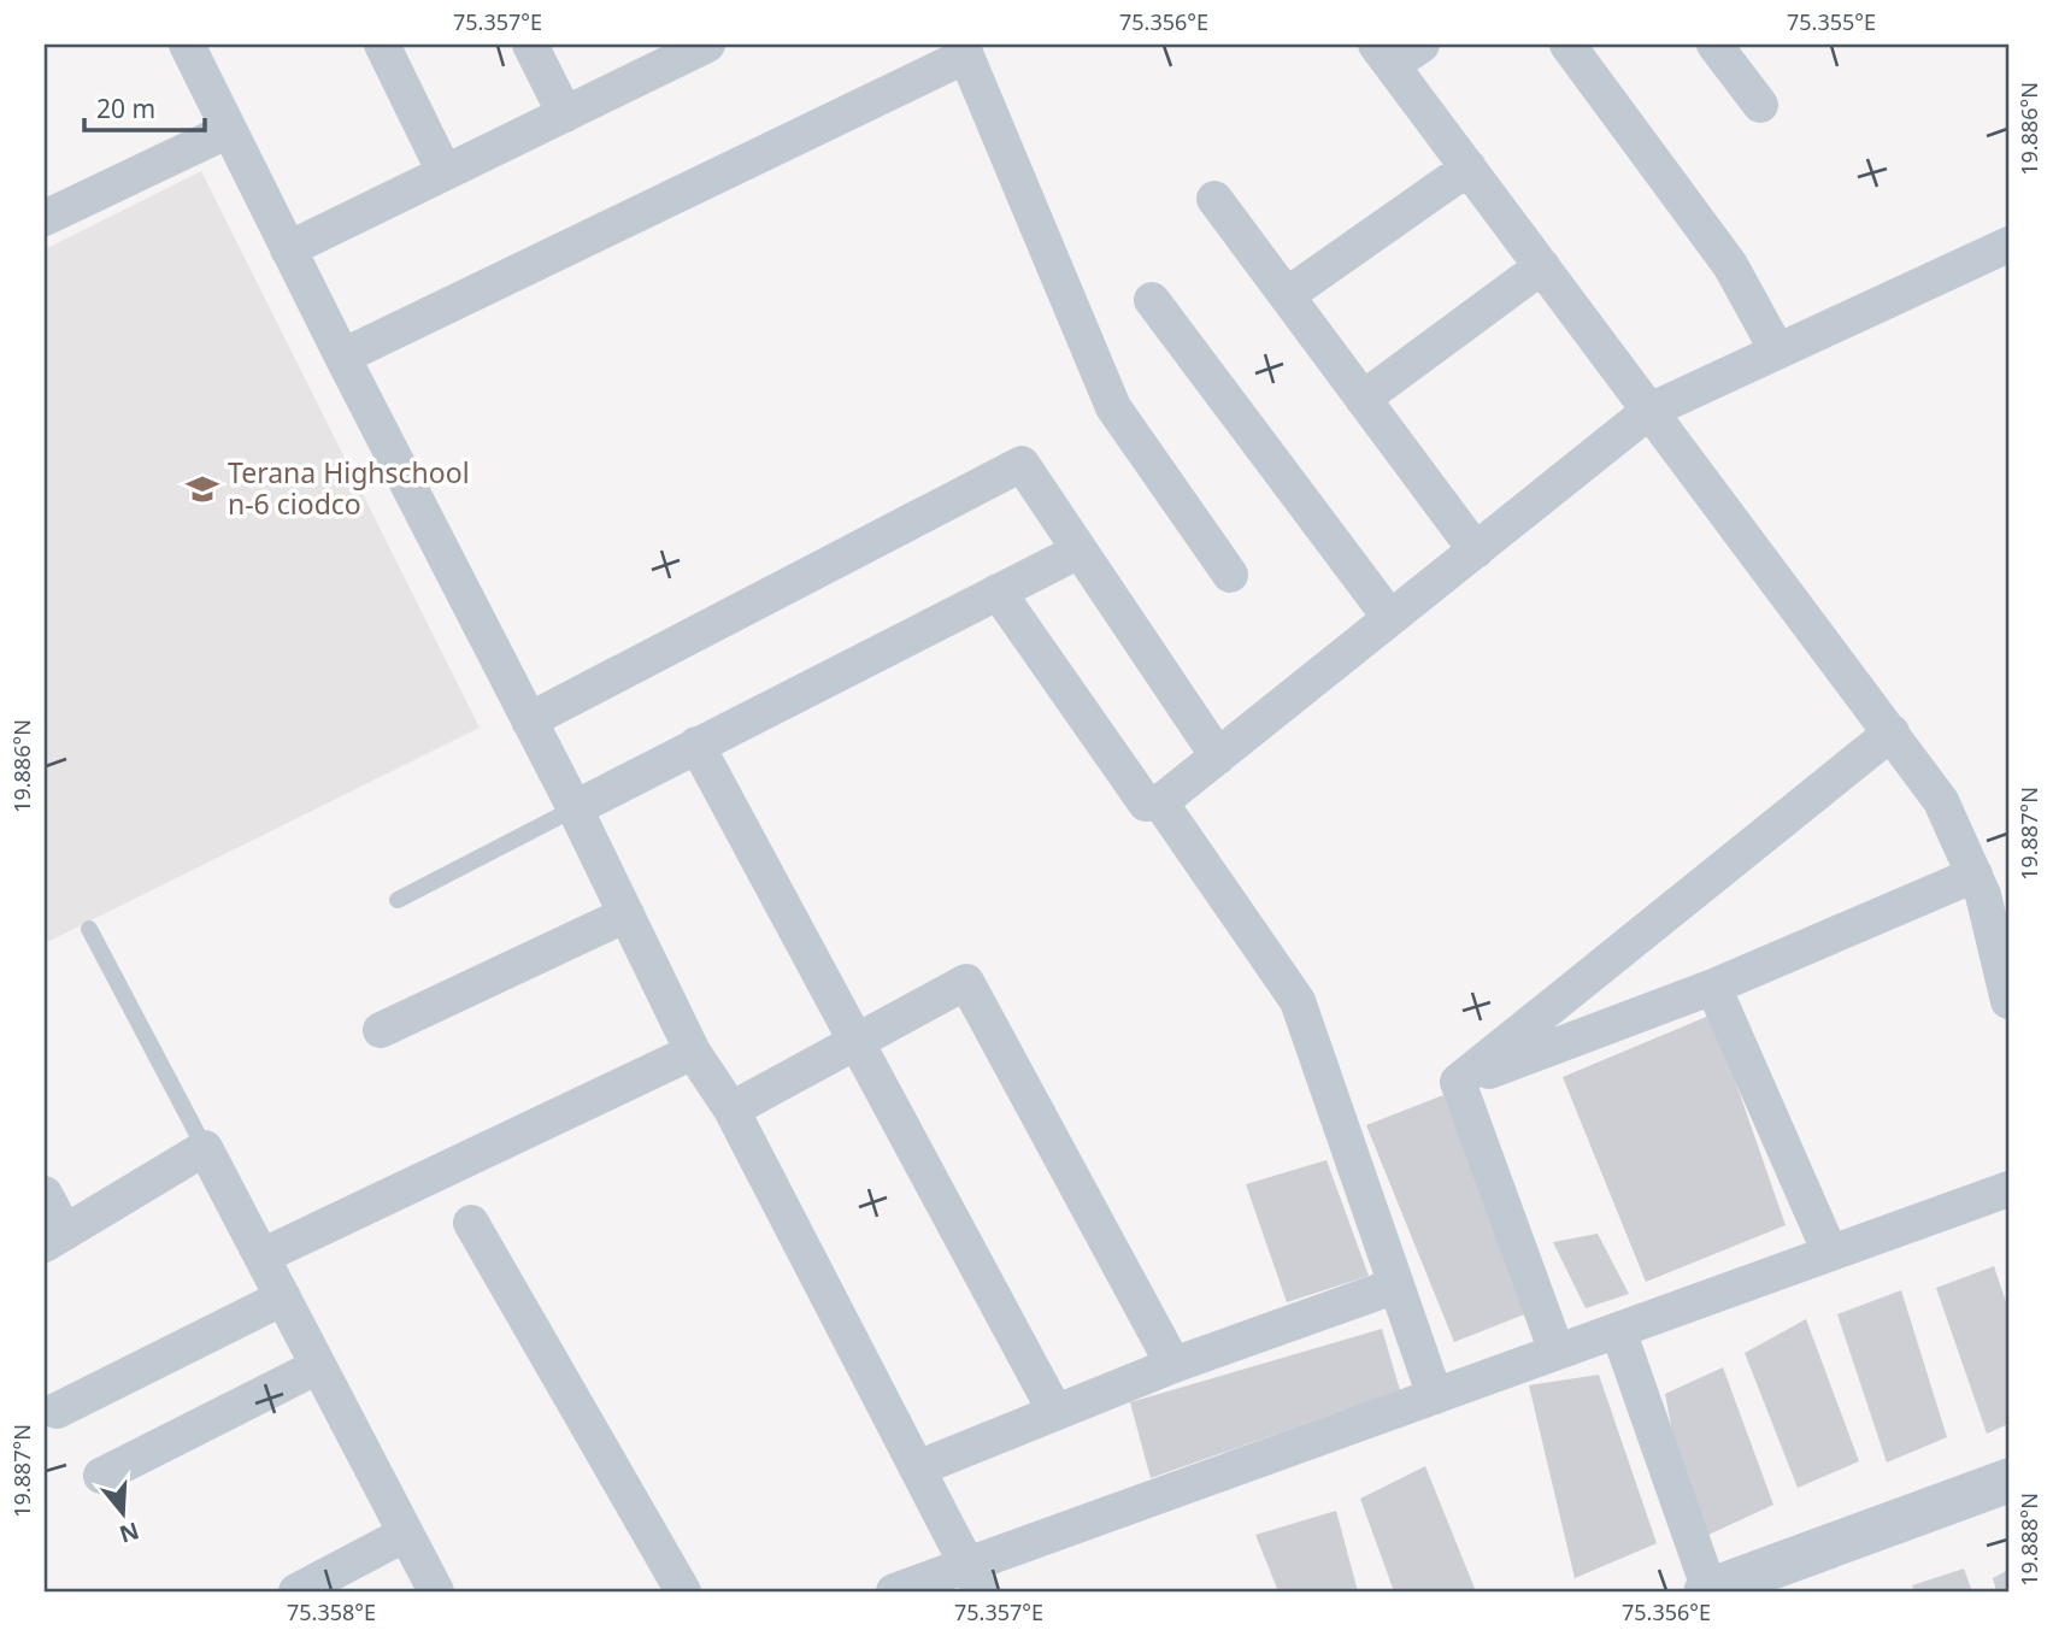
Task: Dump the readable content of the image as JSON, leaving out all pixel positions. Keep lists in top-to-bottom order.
{
  "places": {
    "school or university": ["Terana Highschool n-6 ciodco"]
  },
  "scale_bar": "20 m",
  "north": "bottom",
  "coordinates": [
    "75.357°E",
    "75.356°E",
    "75.355°E",
    "19.886°N",
    "19.887°N",
    "19.888°N",
    "75.358°E"
  ]
}
